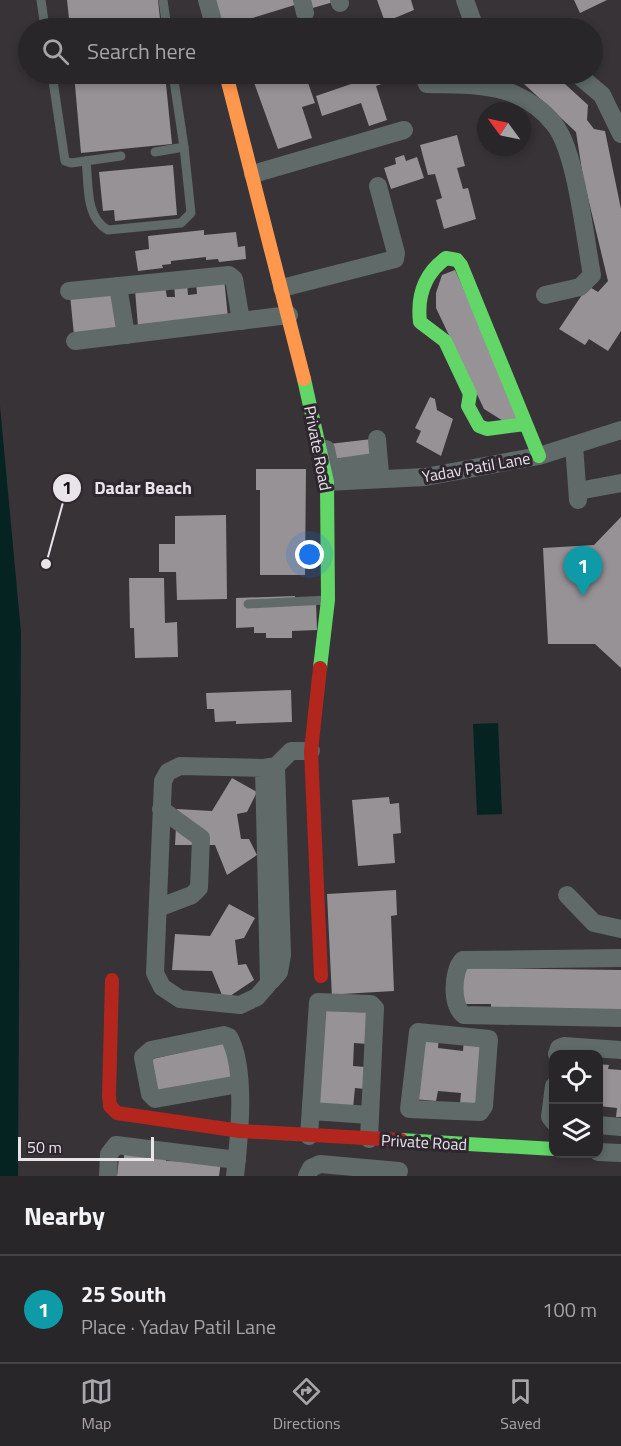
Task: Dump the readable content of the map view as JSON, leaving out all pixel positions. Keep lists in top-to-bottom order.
{
  "streets": {
    "street": ["Private Road", "Yadav Patil Lane"]
  },
  "crossings": [
    ["Private Road", "Yadav Patil Lane"]
  ],
  "places": ["Dadar Beach"],
  "scale_bar": "50 m",
  "north": "top left",
  "page": {
    "search": "Search here",
    "pins": "1",
    "scale": "50 m",
    "heading": "Nearby",
    "list": [
      {
        "mark": "1",
        "name": "25 South",
        "note": "Place · Yadav Patil Lane",
        "value": "100 m"
      }
    ],
    "nav": ["Map", "Directions", "Saved"]
  }
}
